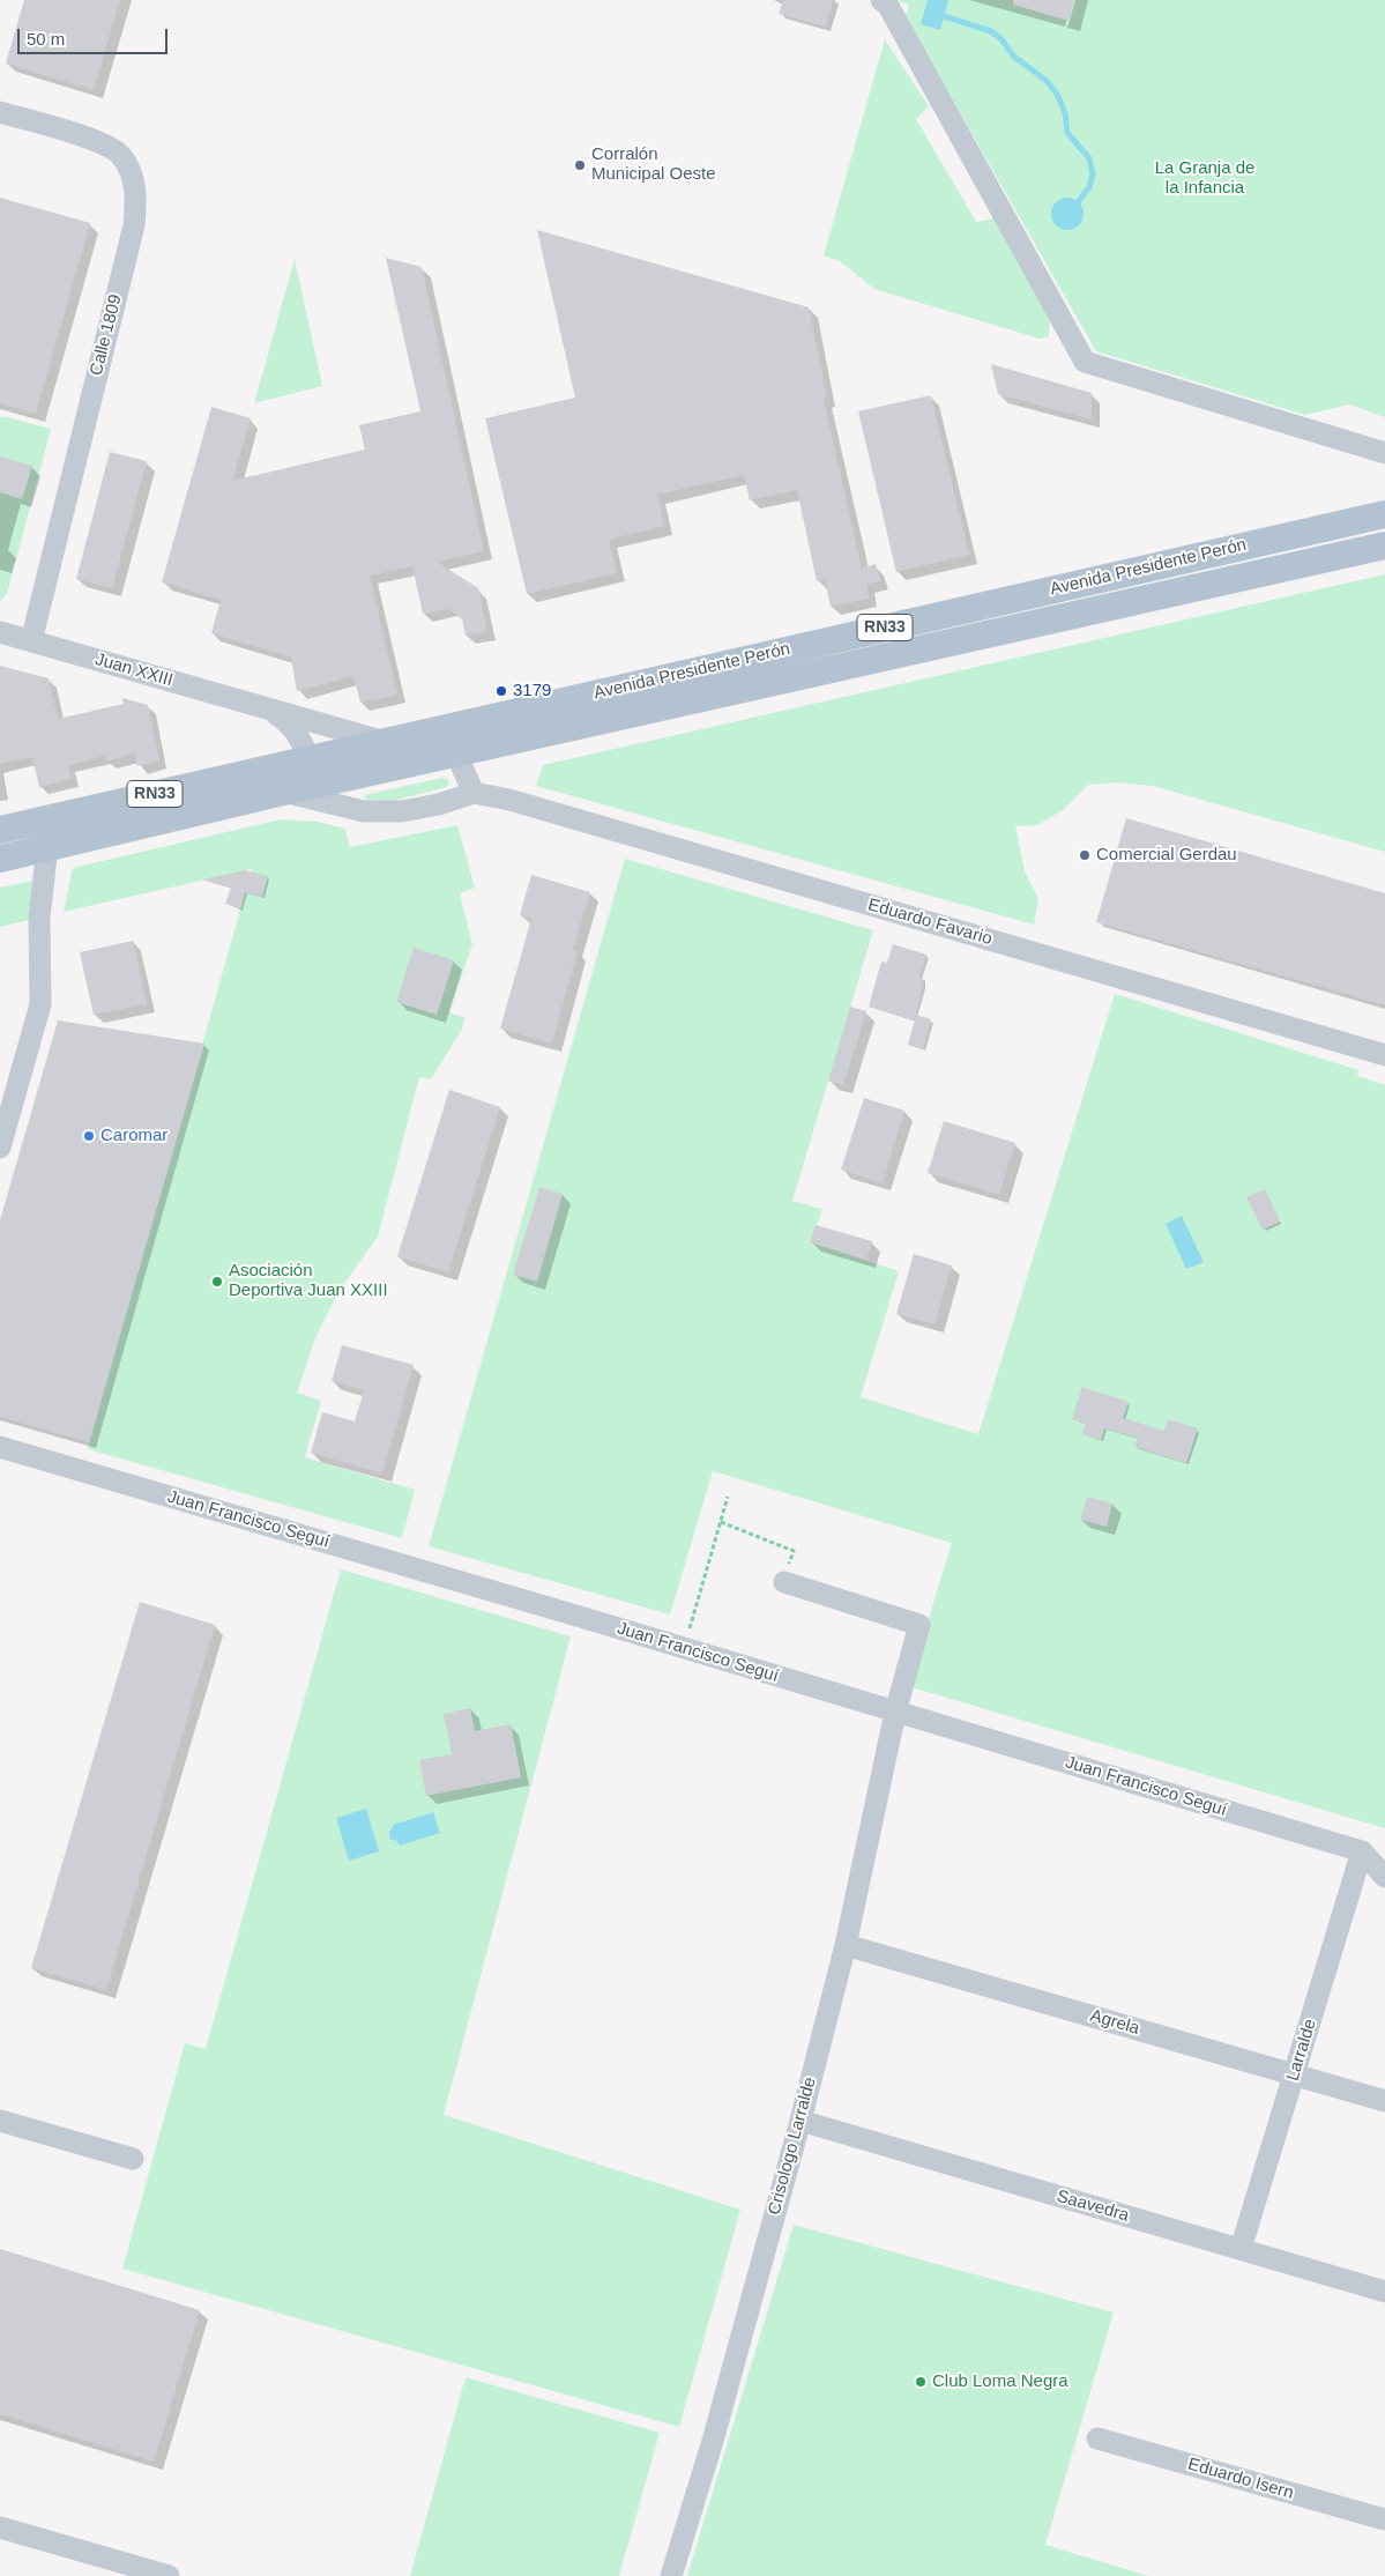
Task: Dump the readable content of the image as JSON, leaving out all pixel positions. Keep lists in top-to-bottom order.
{
  "streets": {
    "main road": ["Avenida Presidente Perón", "RN33"],
    "street": [
      "Calle 1809",
      "Juan XXIII",
      "Eduardo Favario",
      "Juan Francisco Seguí",
      "Agrela",
      "Larralde",
      "Crisologo Larralde",
      "Saavedra",
      "Eduardo Isern"
    ]
  },
  "crossings": [
    ["Calle 1809", "Juan XXIII"],
    ["Avenida Presidente Perón", "Juan XXIII"],
    ["Juan Francisco Seguí", "Larralde"],
    ["Juan Francisco Seguí", "Crisologo Larralde"],
    ["Agrela", "Larralde"],
    ["Agrela", "Crisologo Larralde"],
    ["Larralde", "Saavedra"],
    ["Crisologo Larralde", "Saavedra"]
  ],
  "parks": ["La Granja de la Infancia"],
  "places": [
    "Corralón Municipal Oeste",
    "3179",
    "Comercial Gerdau",
    "Caromar",
    "Asociación Deportiva Juan XXIII",
    "Club Loma Negra"
  ],
  "scale_bar": "50 m"
}
